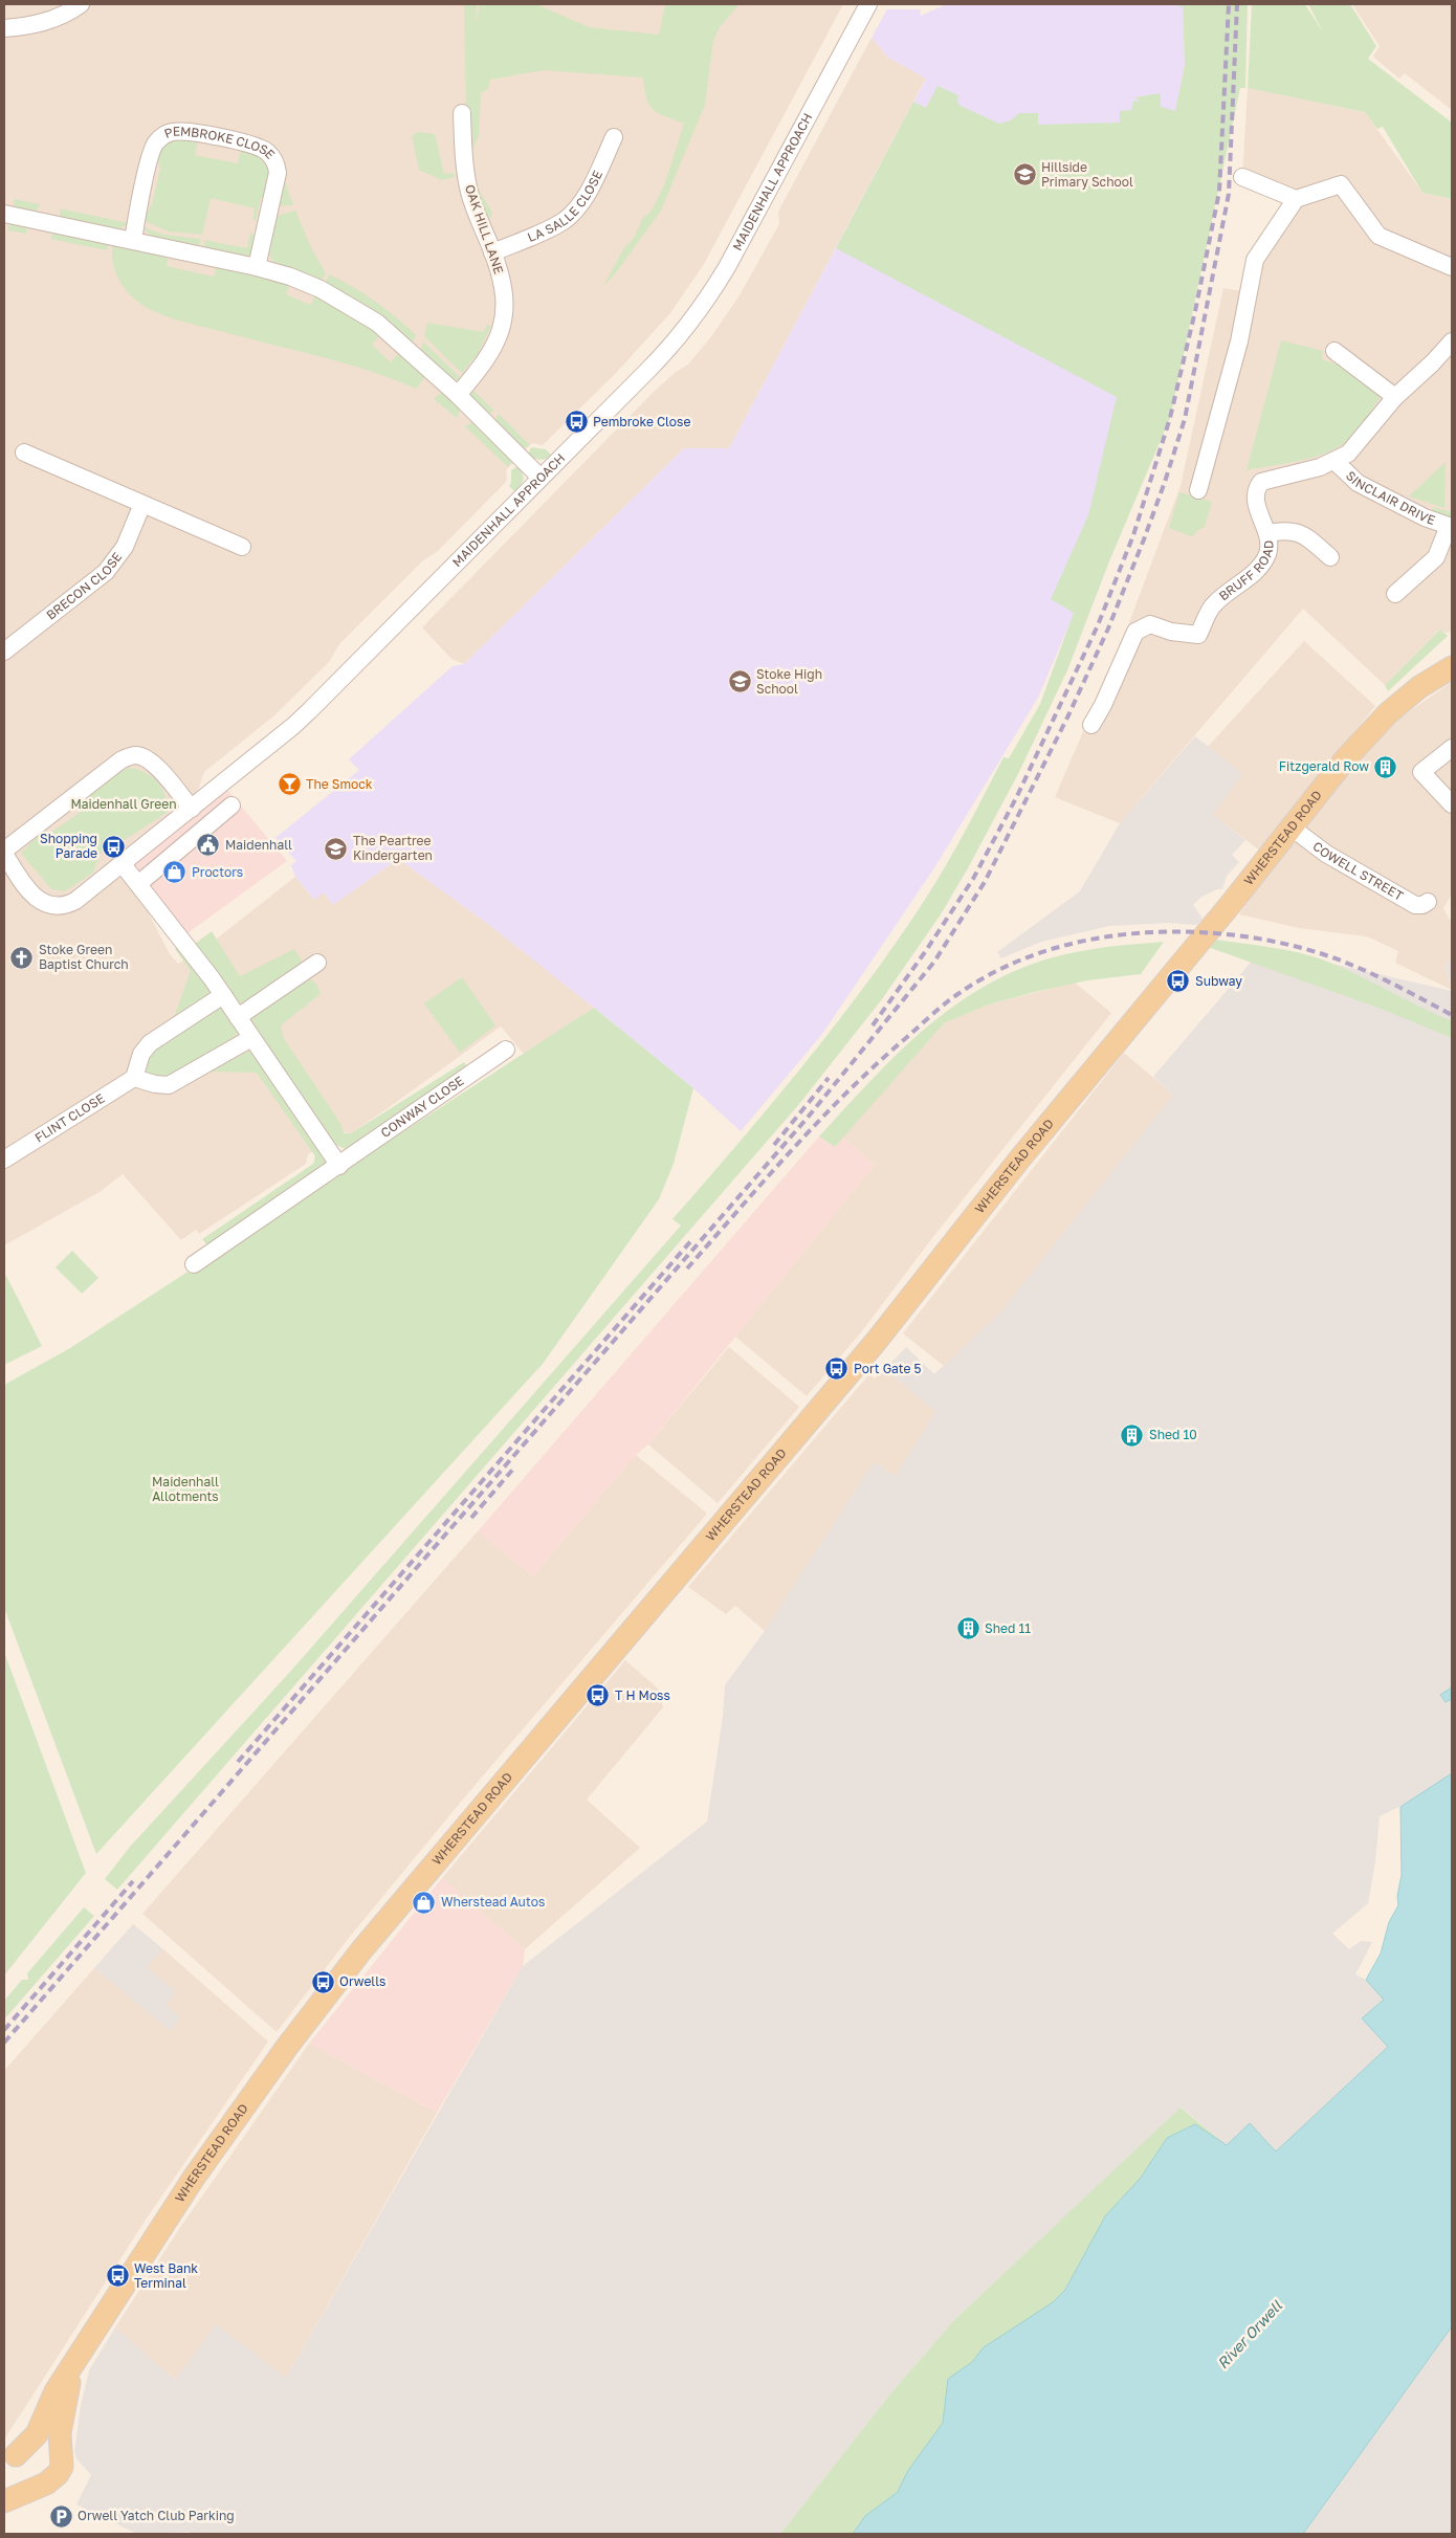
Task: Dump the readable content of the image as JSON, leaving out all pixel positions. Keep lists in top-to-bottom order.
{
  "streets": {
    "main road": ["WHERSTEAD ROAD"],
    "street": [
      "PEMBROKE CLOSE",
      "MAIDENHALL APPROACH",
      "LA SALLE CLOSE",
      "OAK HILL LANE",
      "SINCLAIR DRIVE",
      "BRUFF ROAD",
      "BRECON CLOSE",
      "COWELL STREET",
      "CONWAY CLOSE",
      "FLINT CLOSE"
    ]
  },
  "crossings": [
    ["LA SALLE CLOSE", "OAK HILL LANE"],
    ["SINCLAIR DRIVE", "BRUFF ROAD"],
    ["WHERSTEAD ROAD", "COWELL STREET"]
  ],
  "water": ["River Orwell"],
  "parks": ["Maidenhall Green", "Maidenhall Allotments"],
  "places": {
    "school or university": ["Hillside Primary School", "Stoke High School", "The Peartree Kindergarten"],
    "bus stop": [
      "Pembroke Close",
      "Shopping Parade",
      "Subway",
      "Port Gate 5",
      "T H Moss",
      "Orwells",
      "West Bank Terminal"
    ],
    "building": ["Fitzgerald Row", "Shed 10", "Shed 11"],
    "bar": ["The Smock"],
    "public building": ["Maidenhall"],
    "shop": ["Proctors", "Wherstead Autos"],
    "church": ["Stoke Green Baptist Church"],
    "parking": ["Orwell Yatch Club Parking"]
  }
}
